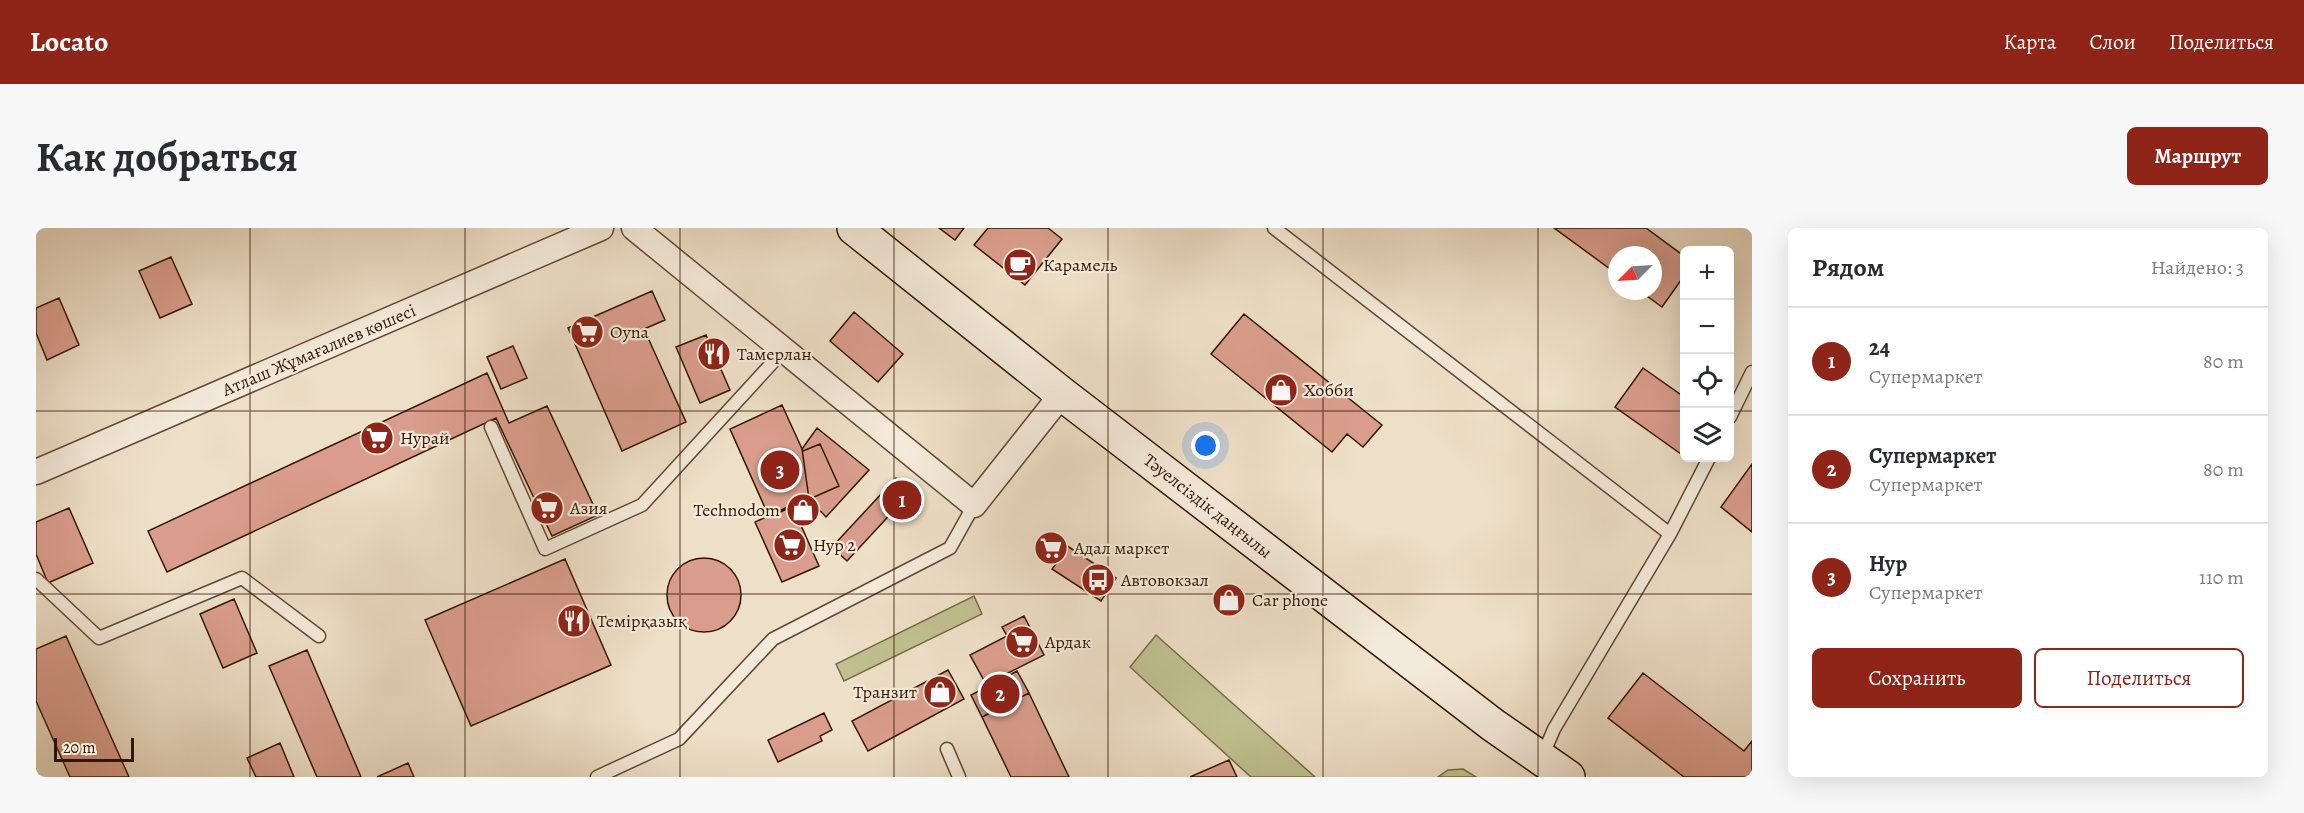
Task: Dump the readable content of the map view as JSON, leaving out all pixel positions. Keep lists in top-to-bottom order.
{
  "streets": {
    "street": ["Атлаш Жұмағалиев көшесі", "Тәуелсіздік даңғылы"]
  },
  "places": {
    "cafe": ["Карамель"],
    "supermarket": [
      "Oyna",
      "Нурай",
      "Азия",
      "Нур 2",
      "Адал маркет",
      "Ардак"
    ],
    "restaurant": ["Тамерлан", "Темірқазық"],
    "shop": [
      "Хобби",
      "Technodom",
      "Car phone",
      "Транзит"
    ],
    "bus stop": ["Автовокзал"]
  },
  "scale_bar": "20 m",
  "north": "bottom left",
  "page": {
    "header": "Locato",
    "nav": ["Карта", "Слои", "Поделиться"],
    "buttons": [
      "Маршрут",
      ["Сохранить", "Поделиться"]
    ],
    "title": "Как добраться",
    "heading": ["Рядом", "Найдено: 3"],
    "map_buttons": ["+", "−"],
    "list": [
      {
        "mark": "1",
        "name": "24",
        "note": "Супермаркет",
        "value": "80 m"
      },
      {
        "mark": "2",
        "name": "Супермаркет",
        "note": "Супермаркет",
        "value": "80 m"
      },
      {
        "mark": "3",
        "name": "Нур",
        "note": "Супермаркет",
        "value": "110 m"
      }
    ],
    "pins": ["3", "1", "2"],
    "scale": "20 m"
  }
}
